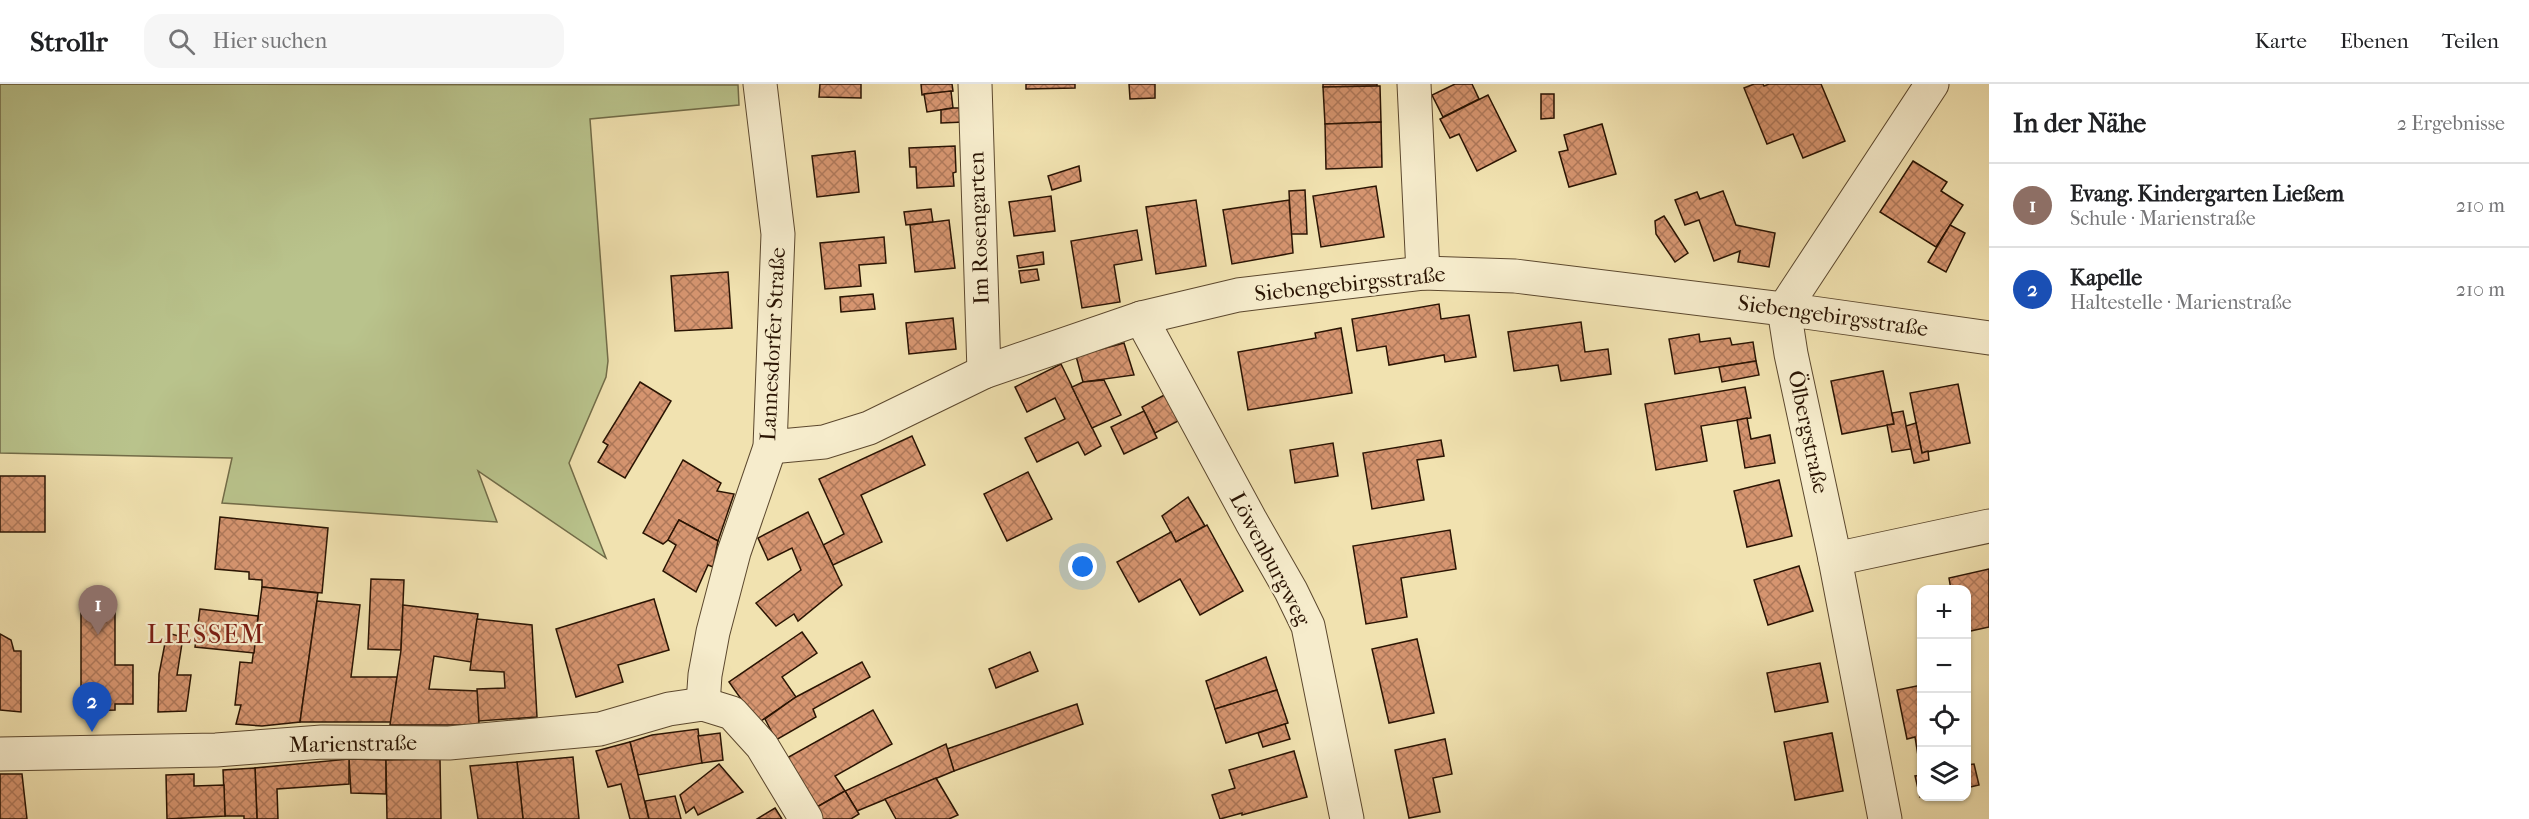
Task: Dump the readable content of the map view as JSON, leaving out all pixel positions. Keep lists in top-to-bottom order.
{
  "streets": {
    "street": [
      "Im Rosengarten",
      "Siebengebirgsstraße",
      "Lannesdorfer Straße",
      "Ölbergstraße",
      "Löwenburgweg",
      "Marienstraße"
    ]
  },
  "crossings": [
    ["Im Rosengarten", "Siebengebirgsstraße"],
    ["Siebengebirgsstraße", "Lannesdorfer Straße"],
    ["Siebengebirgsstraße", "Ölbergstraße"],
    ["Siebengebirgsstraße", "Löwenburgweg"],
    ["Lannesdorfer Straße", "Marienstraße"]
  ],
  "districts": ["LIESSEM"],
  "page": {
    "header": "Strollr",
    "search": "Hier suchen",
    "nav": ["Karte", "Ebenen", "Teilen"],
    "heading": ["In der Nähe", "2 Ergebnisse"],
    "list": [
      {
        "mark": "1",
        "name": "Evang. Kindergarten Ließem",
        "note": "Schule · Marienstraße",
        "value": "210 m"
      },
      {
        "mark": "2",
        "name": "Kapelle",
        "note": "Haltestelle · Marienstraße",
        "value": "210 m"
      }
    ],
    "map_buttons": ["+", "−"],
    "pins": ["1", "2"]
  }
}
